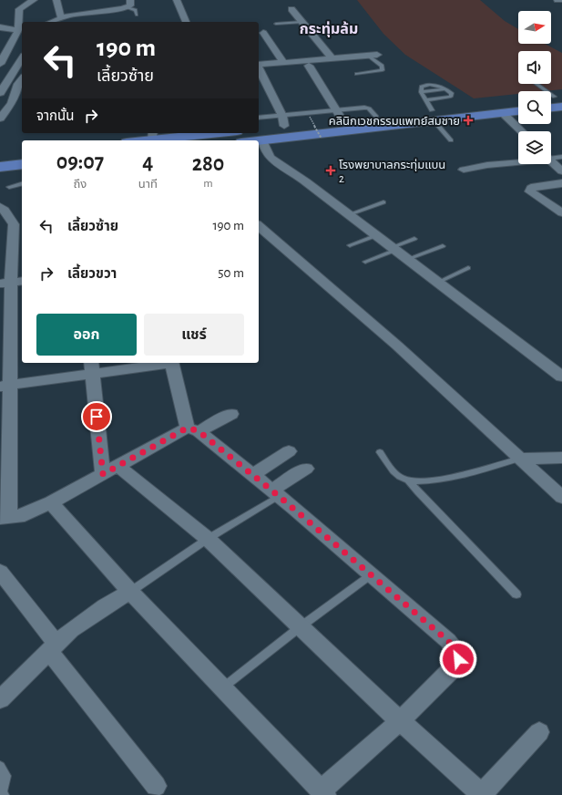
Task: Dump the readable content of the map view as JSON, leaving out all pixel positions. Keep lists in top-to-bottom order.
{
  "districts": ["กระทุ่มล้ม"],
  "places": {
    "health": ["คลินิกเวชกรรมแพทย์สมชาย", "โรงพยาบาลกระทุ่มแบน 2"]
  },
  "north": "right",
  "page": {
    "turn": ["190 m", "เลี้ยวซ้าย"],
    "then": "จากนั้น",
    "eta": [
      "09:07",
      "ถึง",
      "4",
      "นาที",
      "280",
      "m"
    ],
    "list": [
      {
        "name": "เลี้ยวซ้าย",
        "value": "190 m"
      },
      {
        "name": "เลี้ยวขวา",
        "value": "50 m"
      }
    ],
    "buttons": ["ออก", "แชร์"]
  }
}
